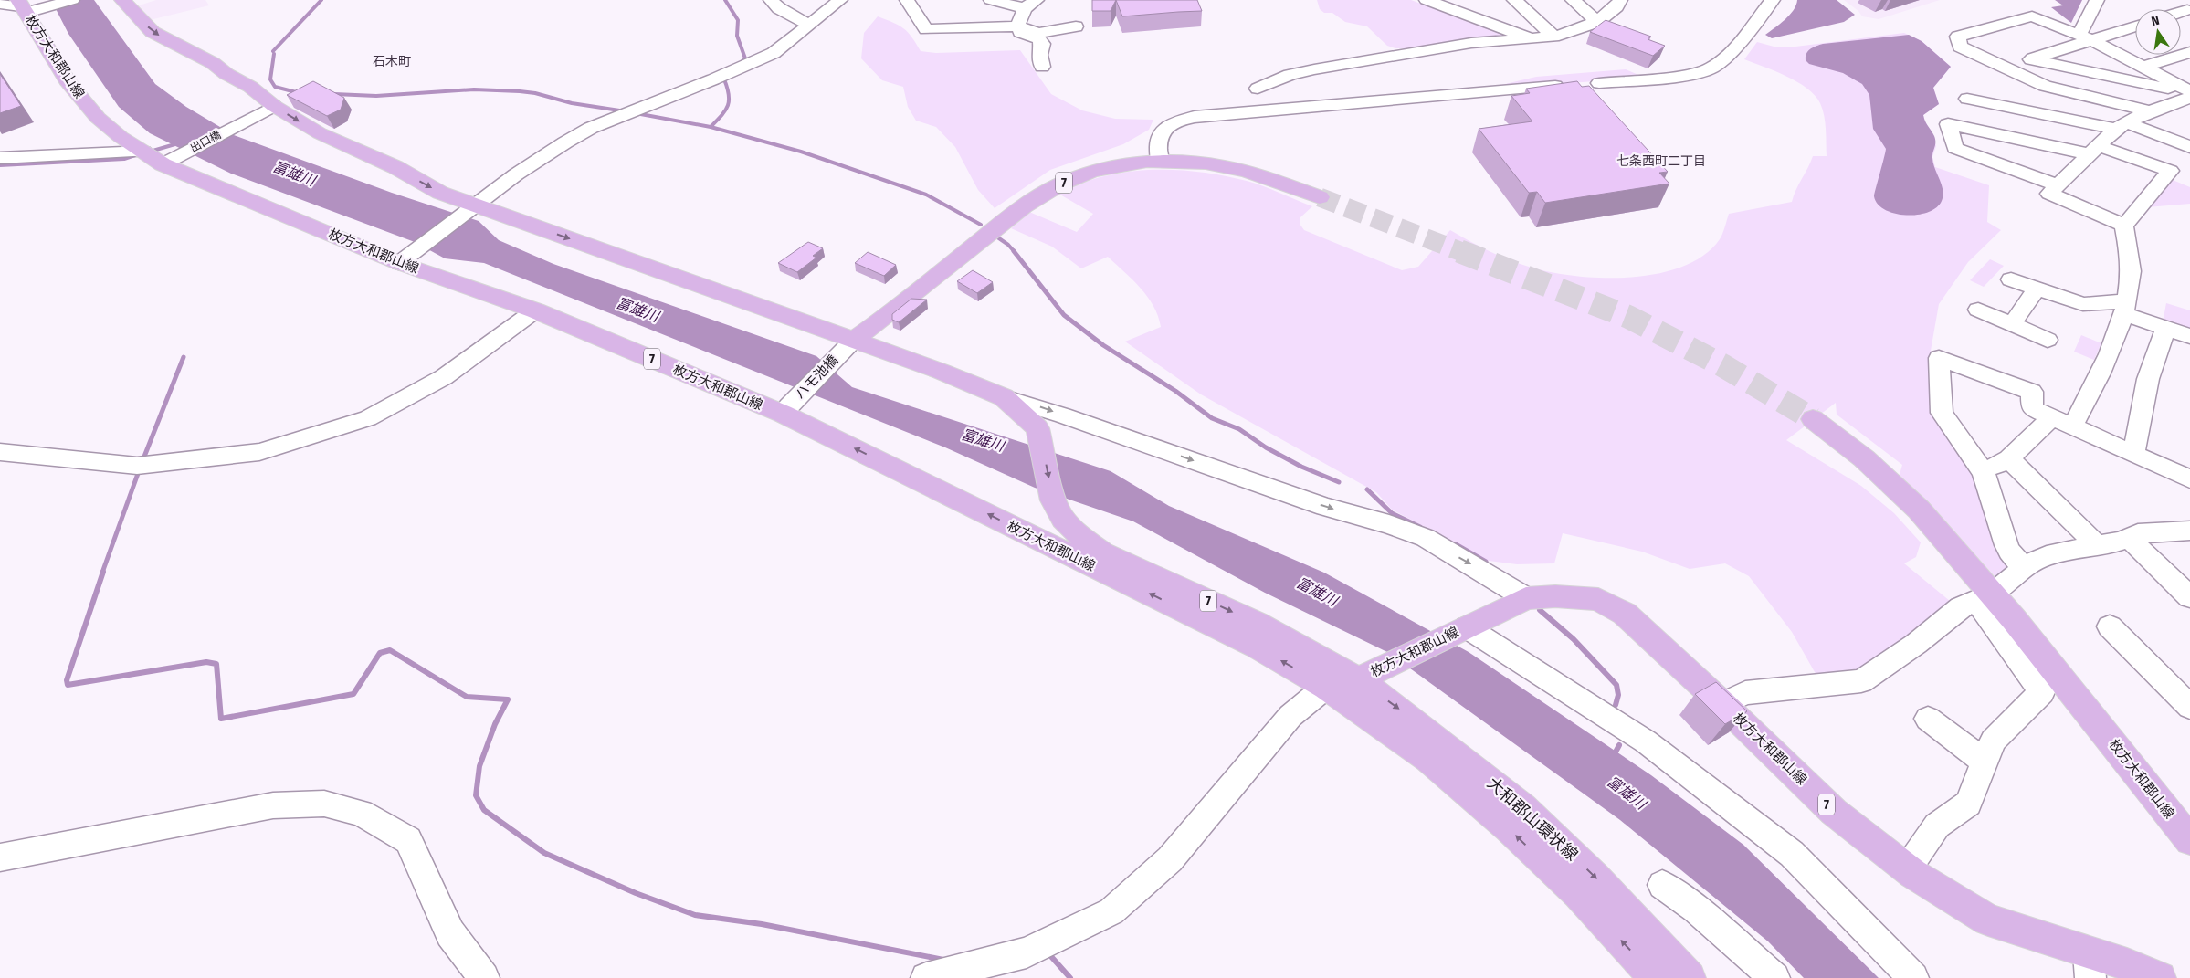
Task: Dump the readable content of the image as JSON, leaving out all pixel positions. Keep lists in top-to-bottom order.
{
  "streets": {
    "main road": ["枚方大和郡山線", "7", "大和郡山環状線"],
    "street": ["出口橋", "ハモ池橋"]
  },
  "crossings": [
    ["枚方大和郡山線", "出口橋"],
    ["枚方大和郡山線", "7"],
    ["枚方大和郡山線", "ハモ池橋"],
    ["枚方大和郡山線", "大和郡山環状線"],
    ["7", "ハモ池橋"]
  ],
  "districts": ["石木町", "七条西町二丁目"],
  "water": ["富雄川"],
  "north": "top"
}
